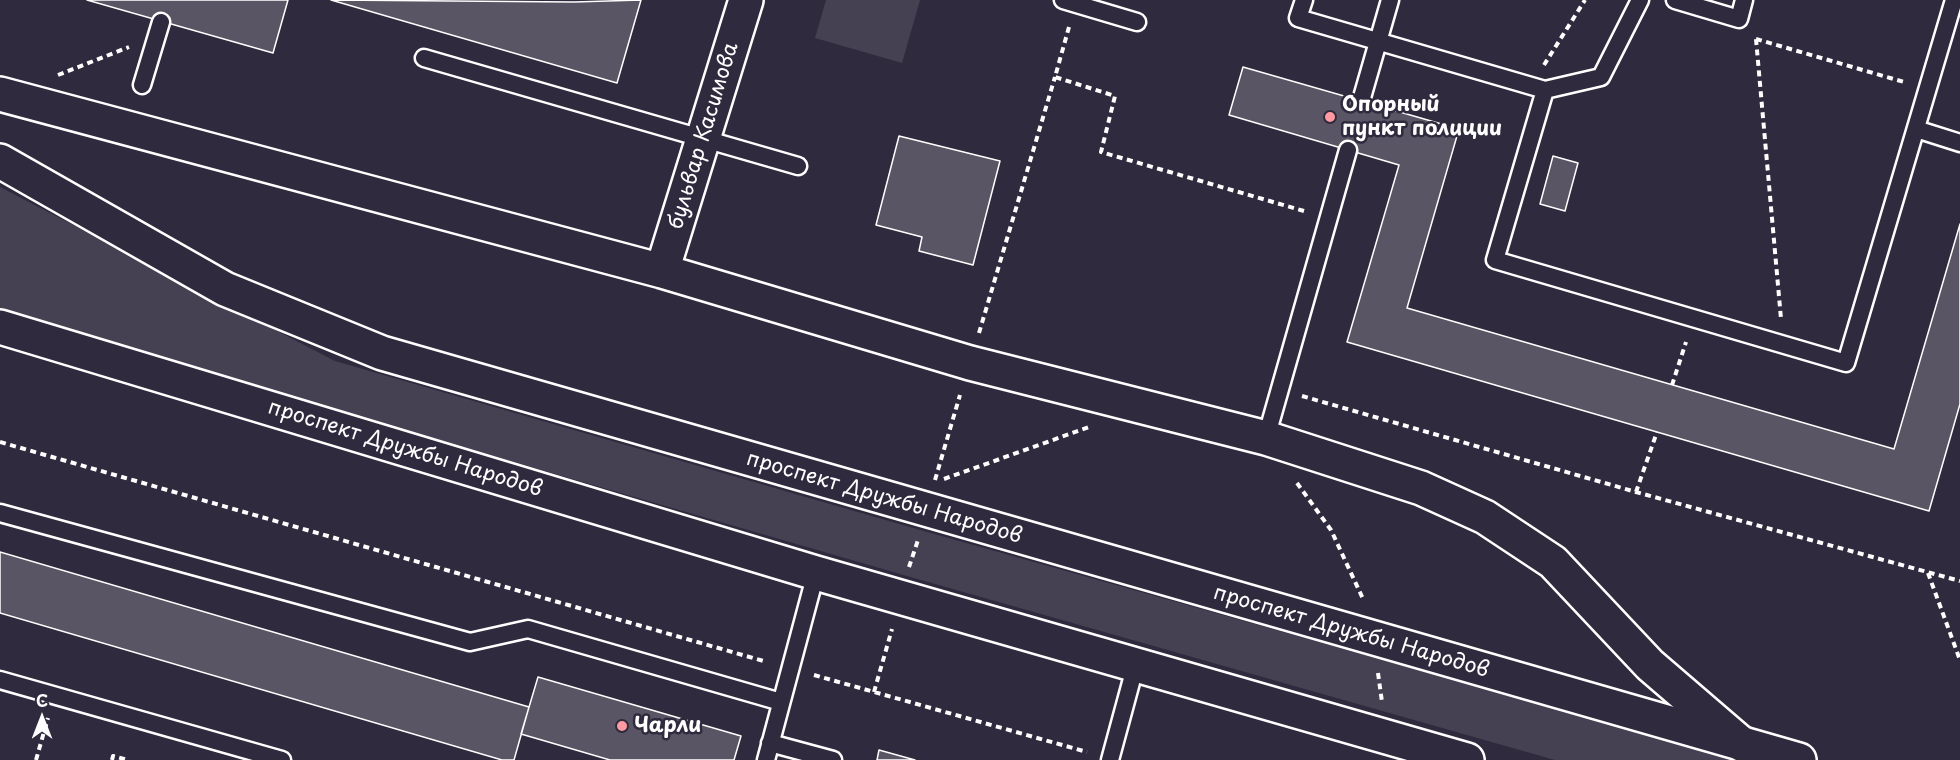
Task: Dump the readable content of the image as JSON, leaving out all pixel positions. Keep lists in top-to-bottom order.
{
  "streets": {
    "street": ["бульвар Касимова", "проспект Дружбы Народов"]
  },
  "places": ["Опорный пункт полиции", "Чарли"],
  "north": "top"
}
